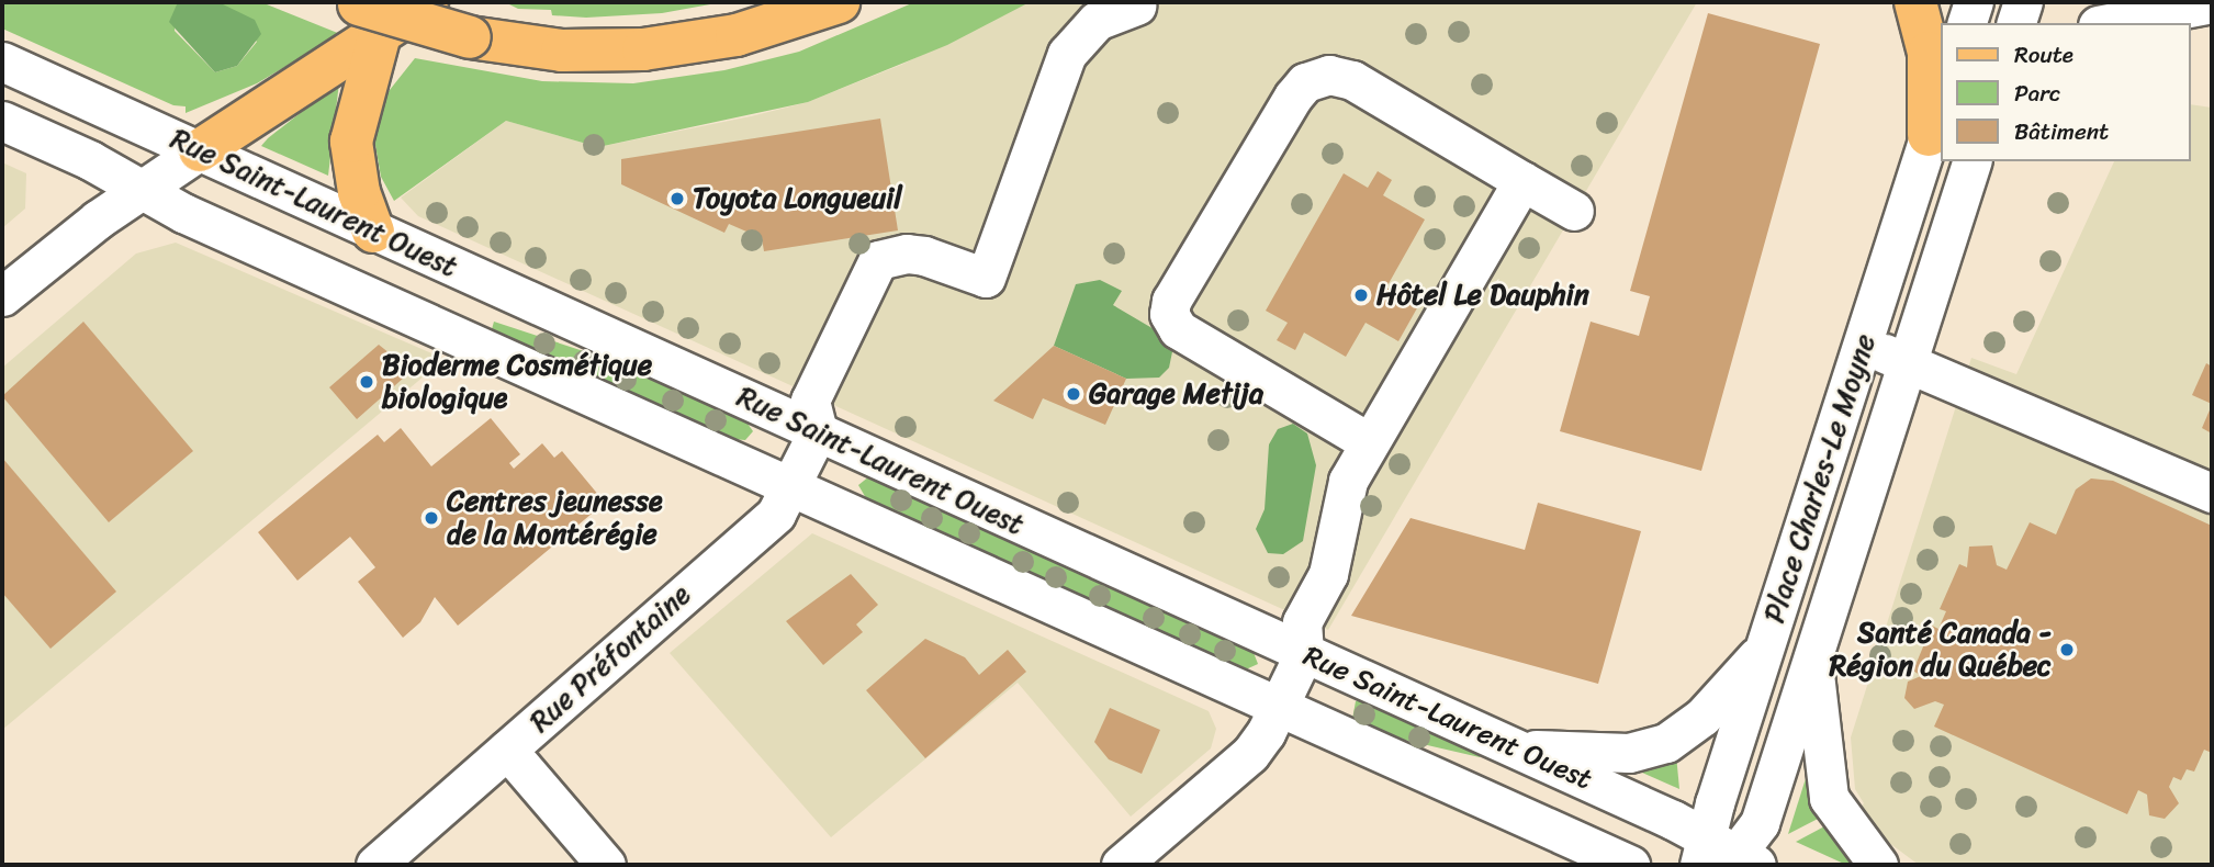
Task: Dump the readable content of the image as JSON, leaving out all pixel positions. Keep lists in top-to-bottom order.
{
  "streets": {
    "street": ["Rue Saint-Laurent Ouest", "Place Charles-Le Moyne", "Rue Préfontaine"]
  },
  "crossings": [
    ["Rue Saint-Laurent Ouest", "Place Charles-Le Moyne"],
    ["Rue Saint-Laurent Ouest", "Rue Préfontaine"]
  ],
  "places": [
    "Toyota Longueuil",
    "Hôtel Le Dauphin",
    "Bioderme Cosmétique biologique",
    "Garage Metija",
    "Centres jeunesse de la Montérégie",
    "Santé Canada - Région du Québec"
  ],
  "legend": ["Route", "Parc", "Bâtiment"]
}
